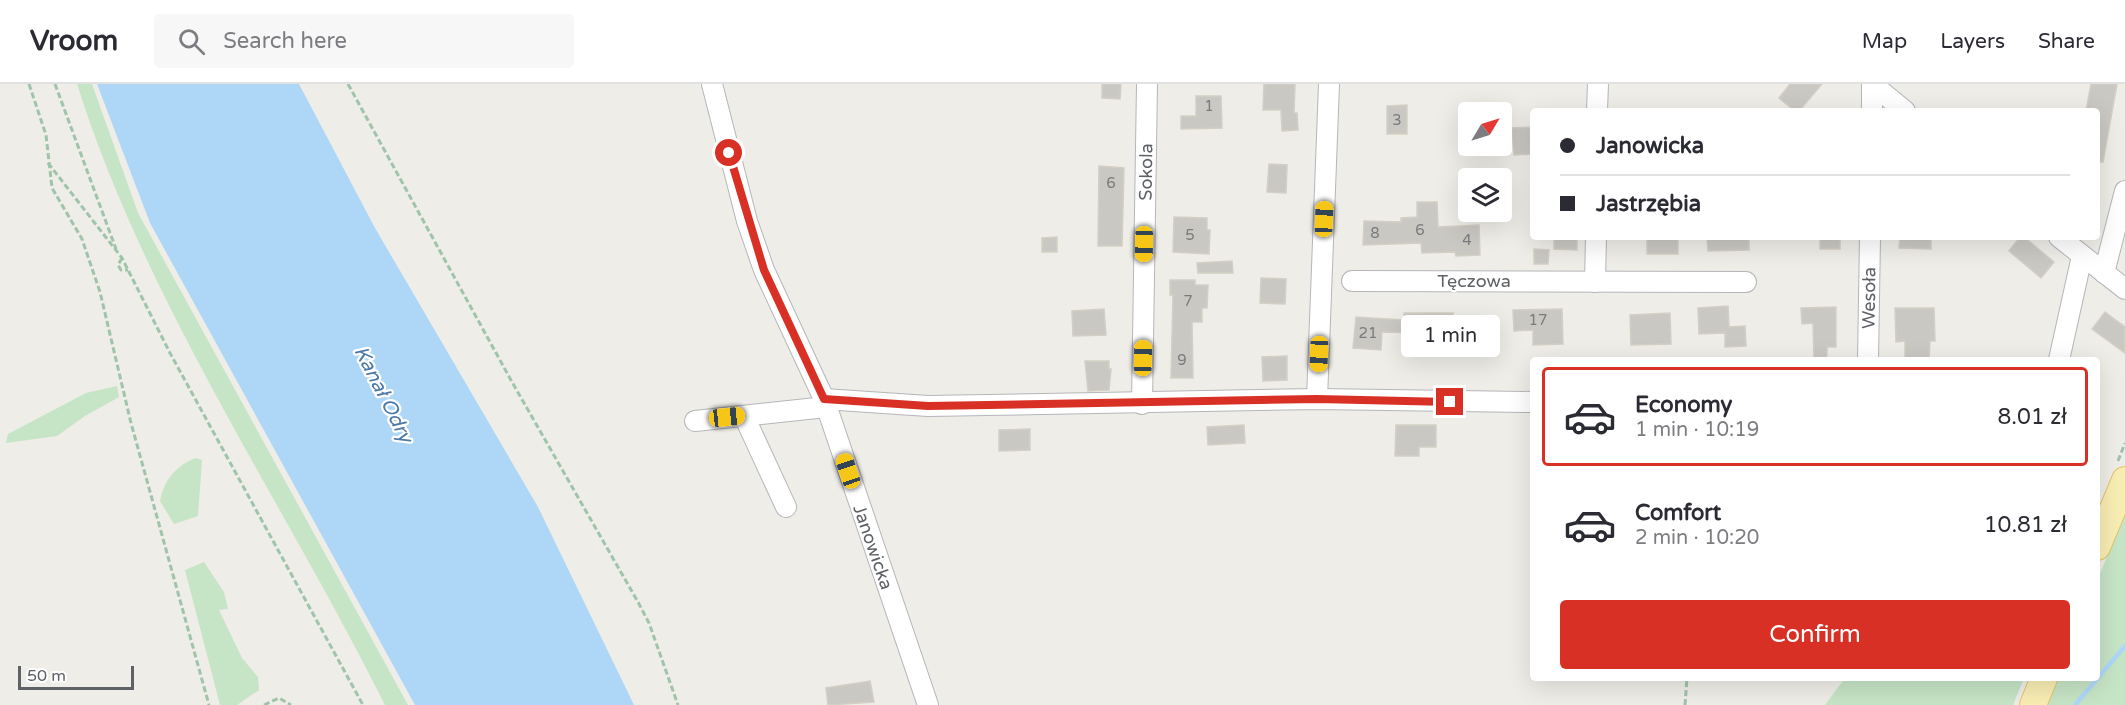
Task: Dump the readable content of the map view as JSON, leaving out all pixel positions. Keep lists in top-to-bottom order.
{
  "streets": {
    "street": [
      "Sokola",
      "Tęczowa",
      "Wesoła",
      "Janowicka"
    ]
  },
  "water": ["Kanał Odry"],
  "house_numbers": [
    "1",
    "3",
    "6",
    "6",
    "8",
    "5",
    "4",
    "7",
    "17",
    "21",
    "9"
  ],
  "scale_bar": "50 m",
  "north": "top right",
  "page": {
    "header": "Vroom",
    "search": "Search here",
    "nav": ["Map", "Layers", "Share"],
    "banner": ["Janowicka", "Jastrzębia"],
    "bubble": "1 min",
    "list": [
      {
        "name": "Economy",
        "note": "1 min · 10:19",
        "value": "8.01 zł"
      },
      {
        "name": "Comfort",
        "note": "2 min · 10:20",
        "value": "10.81 zł"
      }
    ],
    "buttons": "Confirm",
    "scale": "50 m"
  }
}
